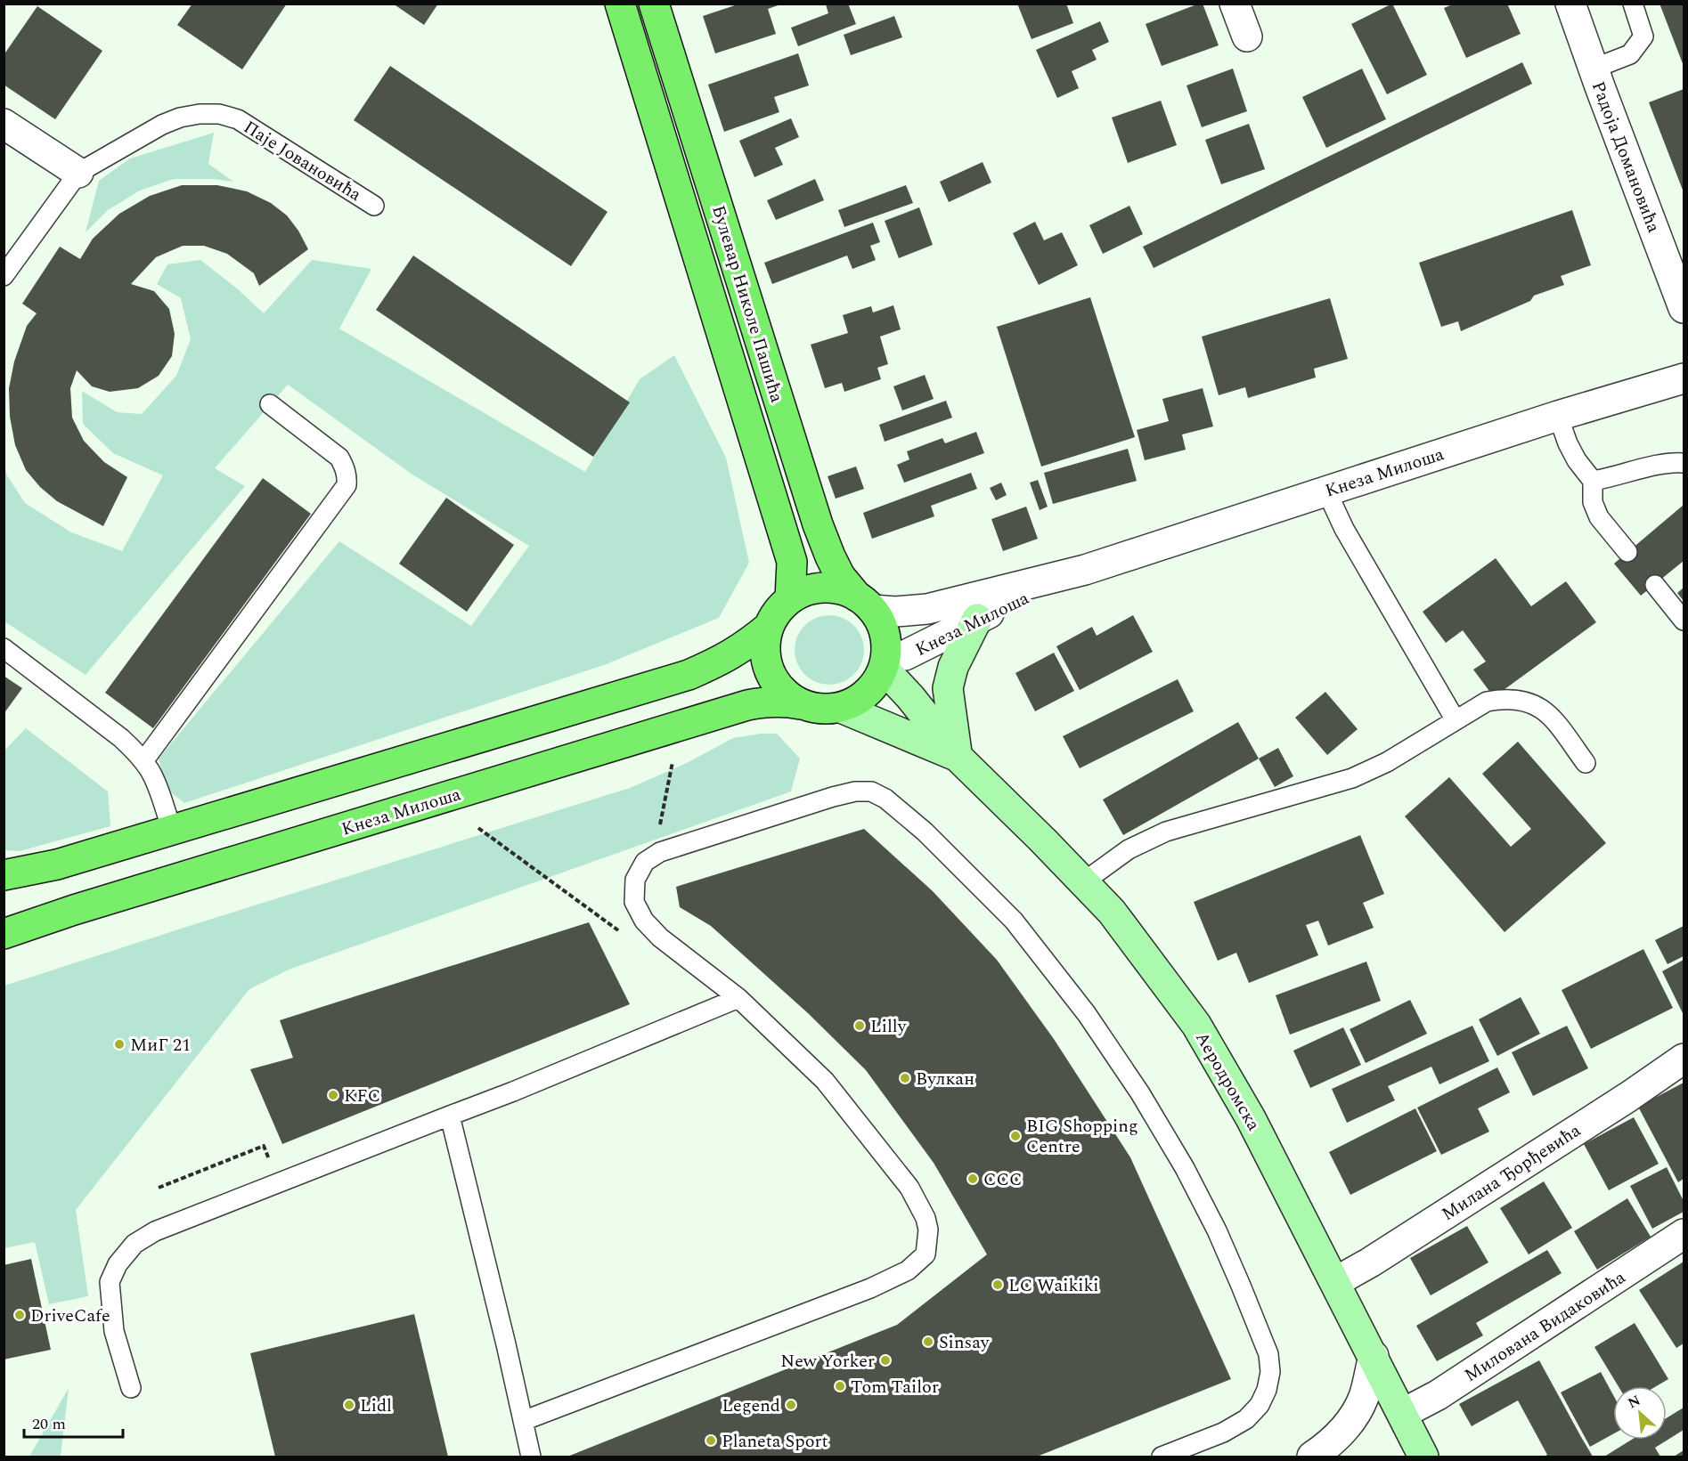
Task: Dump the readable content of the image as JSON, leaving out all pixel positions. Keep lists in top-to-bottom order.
{
  "streets": {
    "main road": ["Булевар Николе Пашића", "Кнеза Милоша"],
    "street": [
      "Радоја Домановића",
      "Аеродромска",
      "Милана Ђорђевића",
      "Милована Видаковића"
    ],
    "lane": ["Паје Јовановића"]
  },
  "crossings": [
    ["Булевар Николе Пашића", "Кнеза Милоша"],
    ["Булевар Николе Пашића", "Аеродромска"],
    ["Кнеза Милоша", "Аеродромска"],
    ["Аеродромска", "Милана Ђорђевића"],
    ["Аеродромска", "Милована Видаковића"]
  ],
  "places": [
    "Lilly",
    "МиГ 21",
    "Вулкан",
    "KFC",
    "BIG Shopping Centre",
    "CCC",
    "LC Waikiki",
    "DriveCafe",
    "Sinsay",
    "New Yorker",
    "Tom Tailor",
    "Lidl",
    "Legend",
    "Planeta Sport"
  ],
  "scale_bar": "20 m",
  "north": "top left"
}
